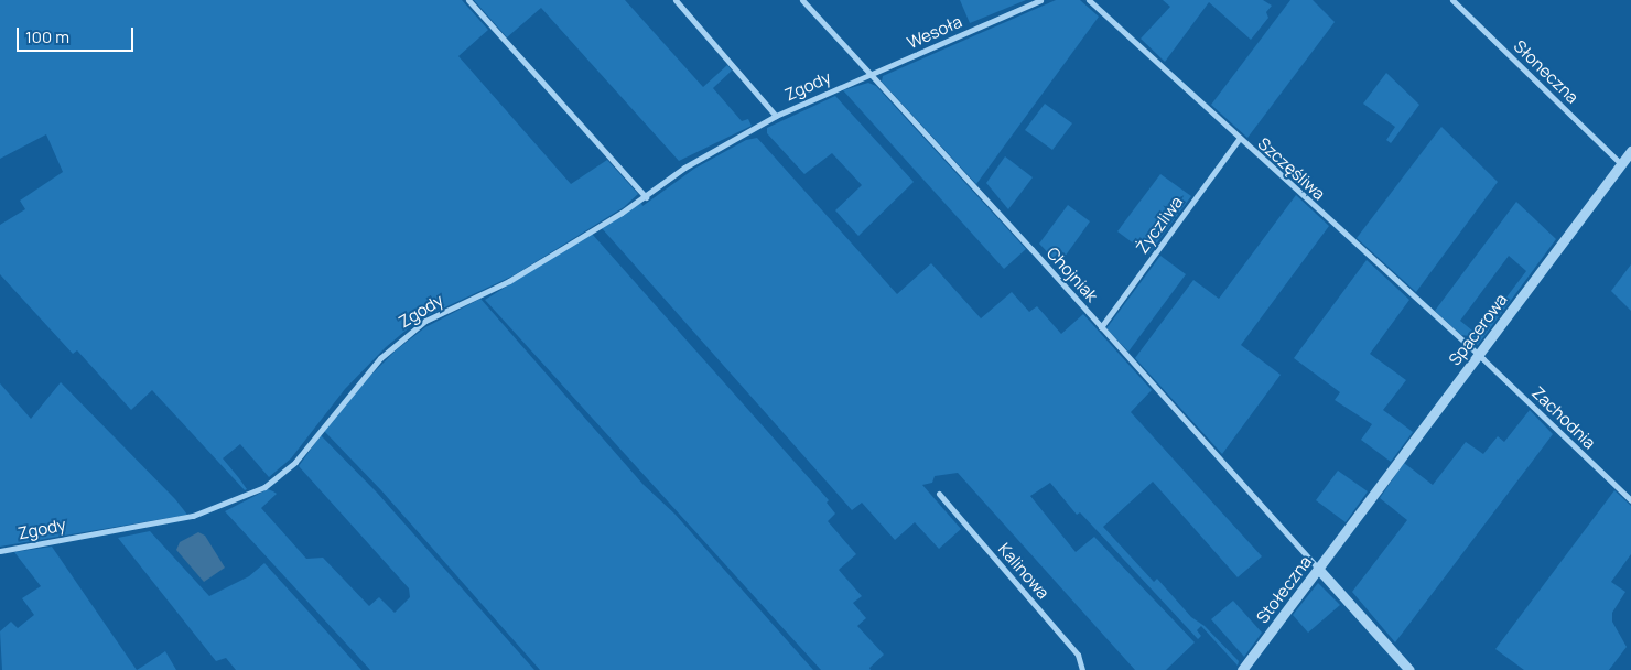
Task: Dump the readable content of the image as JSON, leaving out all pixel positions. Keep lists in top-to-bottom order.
{
  "streets": {
    "street": [
      "Wesoła",
      "Słoneczna",
      "Zgody",
      "Szczęśliwa",
      "Życzliwa",
      "Chojniak",
      "Spacerowa",
      "Zachodnia",
      "Kalinowa",
      "Stołeczna"
    ]
  },
  "crossings": [
    ["Wesoła", "Zgody"],
    ["Wesoła", "Chojniak"],
    ["Słoneczna", "Spacerowa"],
    ["Zgody", "Chojniak"],
    ["Szczęśliwa", "Życzliwa"],
    ["Szczęśliwa", "Spacerowa"],
    ["Szczęśliwa", "Zachodnia"],
    ["Życzliwa", "Chojniak"],
    ["Chojniak", "Stołeczna"],
    ["Spacerowa", "Zachodnia"],
    ["Spacerowa", "Stołeczna"]
  ],
  "scale_bar": "100 m"
}
